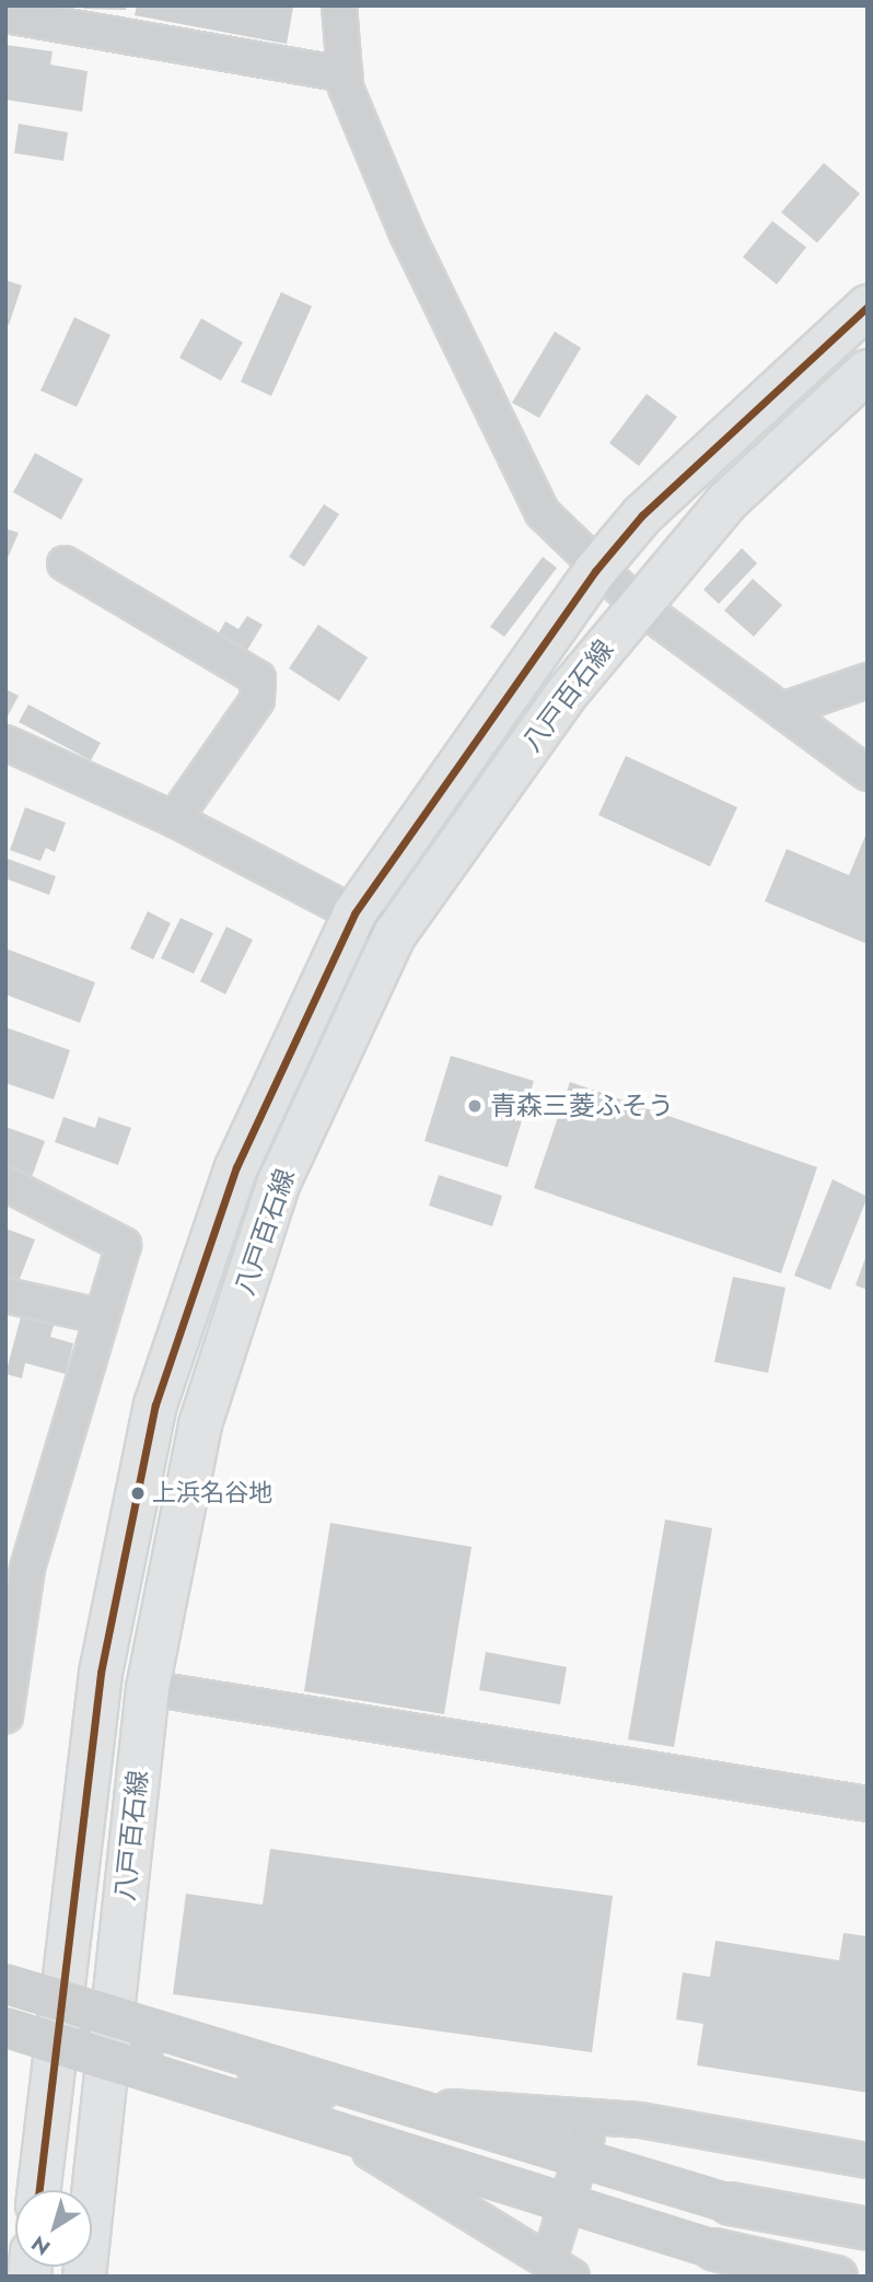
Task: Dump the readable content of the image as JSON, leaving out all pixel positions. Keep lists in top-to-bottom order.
{
  "streets": {
    "main road": ["八戸百石線"]
  },
  "places": ["青森三菱ふそう", "上浜名谷地"],
  "north": "bottom left"
}
